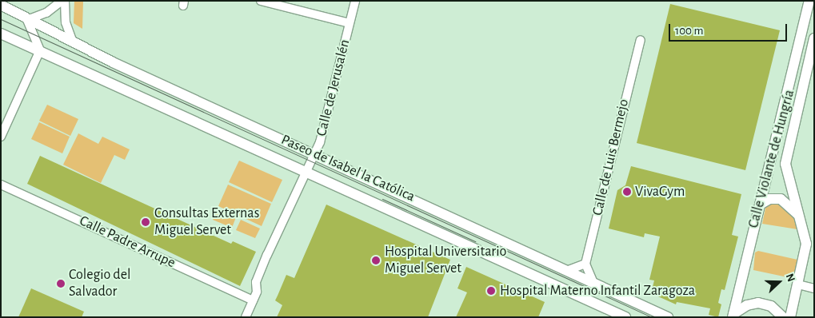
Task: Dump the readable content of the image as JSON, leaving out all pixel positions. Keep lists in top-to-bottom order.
{
  "streets": {
    "main road": ["Calle Violante de Hungría", "Paseo de Isabel la Católica"],
    "street": ["Calle de Jerusalén", "Calle de Luis Bermejo", "Calle Padre Arrupe"]
  },
  "crossings": [
    ["Calle de Jerusalén", "Paseo de Isabel la Católica"],
    ["Calle de Jerusalén", "Calle Padre Arrupe"]
  ],
  "places": [
    "VivaGym",
    "Consultas Externas Miguel Servet",
    "Hospital Universitario Miguel Servet",
    "Colegio del Salvador",
    "Hospital Materno Infantil Zaragoza"
  ],
  "scale_bar": "100 m",
  "north": "right"
}
